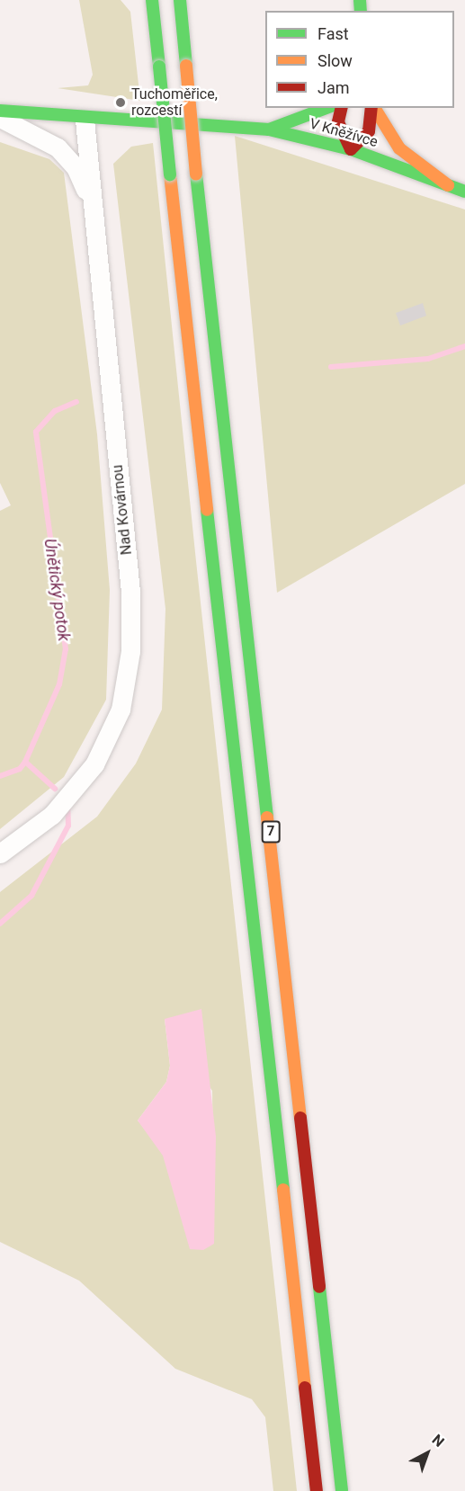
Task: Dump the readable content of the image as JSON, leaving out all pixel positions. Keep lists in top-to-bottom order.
{
  "streets": {
    "main road": ["V Kněžívce", "7"],
    "street": ["Nad Kovárnou"]
  },
  "crossings": [
    ["V Kněžívce", "Nad Kovárnou"]
  ],
  "water": ["Únětický potok"],
  "places": ["Tuchoměřice, rozcestí"],
  "legend": ["Fast", "Slow", "Jam"],
  "north": "top right"
}
